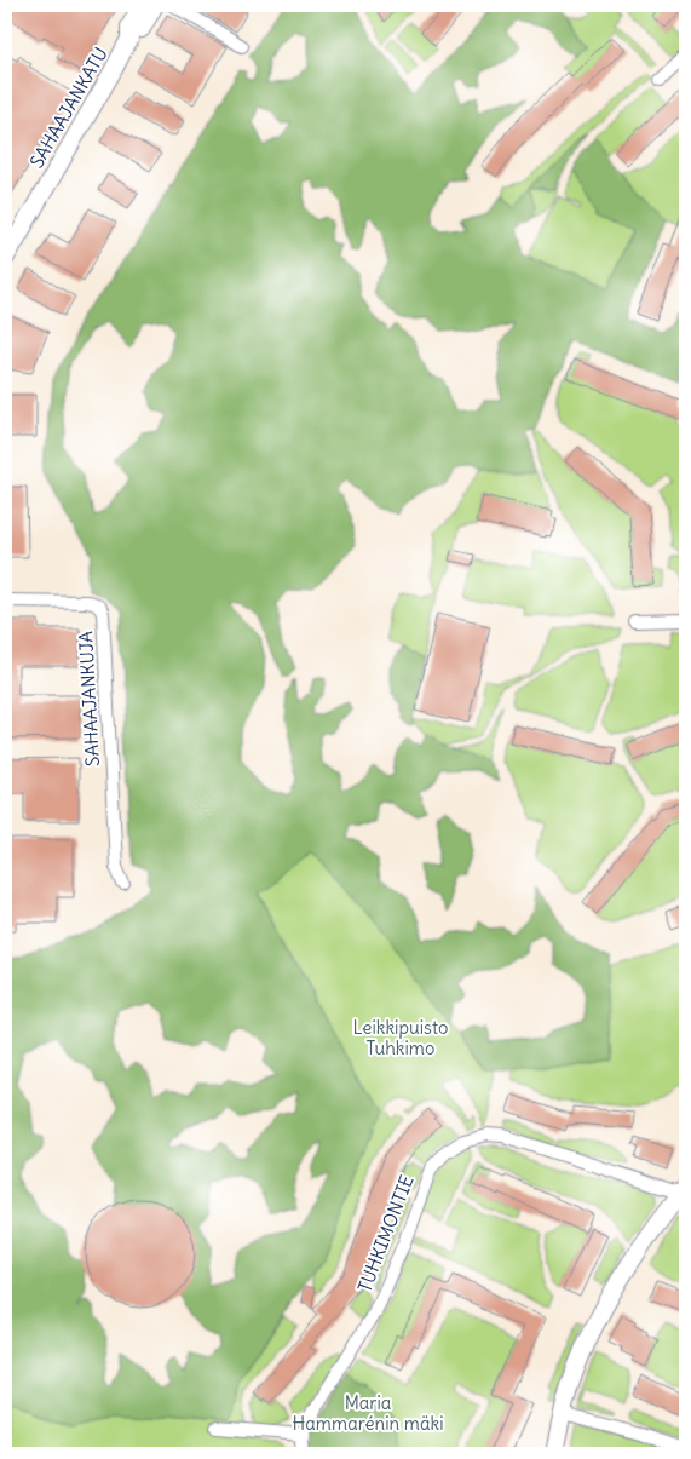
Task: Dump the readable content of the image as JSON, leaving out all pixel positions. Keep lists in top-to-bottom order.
{
  "streets": {
    "main road": ["SAHAAJANKATU"],
    "street": ["SAHAAJANKUJA", "TUHKIMONTIE"]
  },
  "parks": ["Leikkipuisto Tuhkimo", "Maria Hammarénin mäki"]
}
